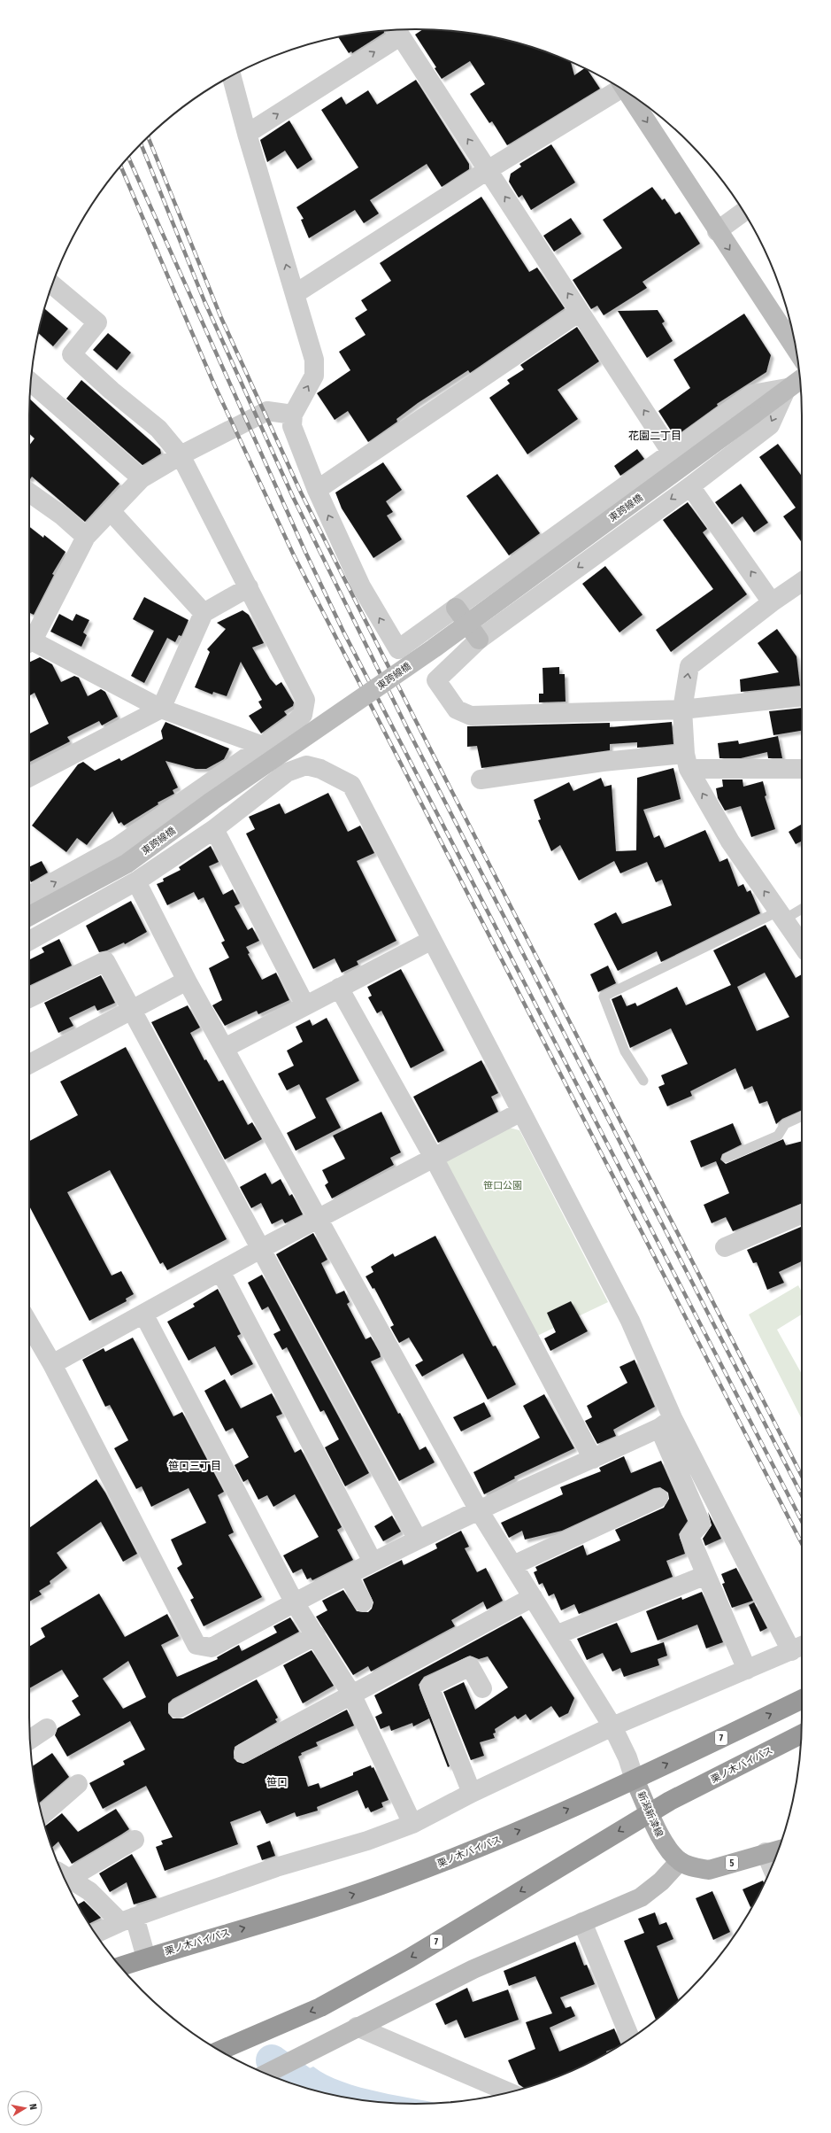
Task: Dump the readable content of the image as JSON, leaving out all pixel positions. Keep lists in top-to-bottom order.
{
  "streets": {
    "highway": ["7", "栗ノ木バイパス"],
    "main road": ["新潟新津線", "5"],
    "street": ["東跨線橋"]
  },
  "crossings": [
    ["栗ノ木バイパス", "新潟新津線"]
  ],
  "districts": ["花園二丁目", "笹口三丁目", "笹口"],
  "parks": ["笹口公園"],
  "north": "right"
}
